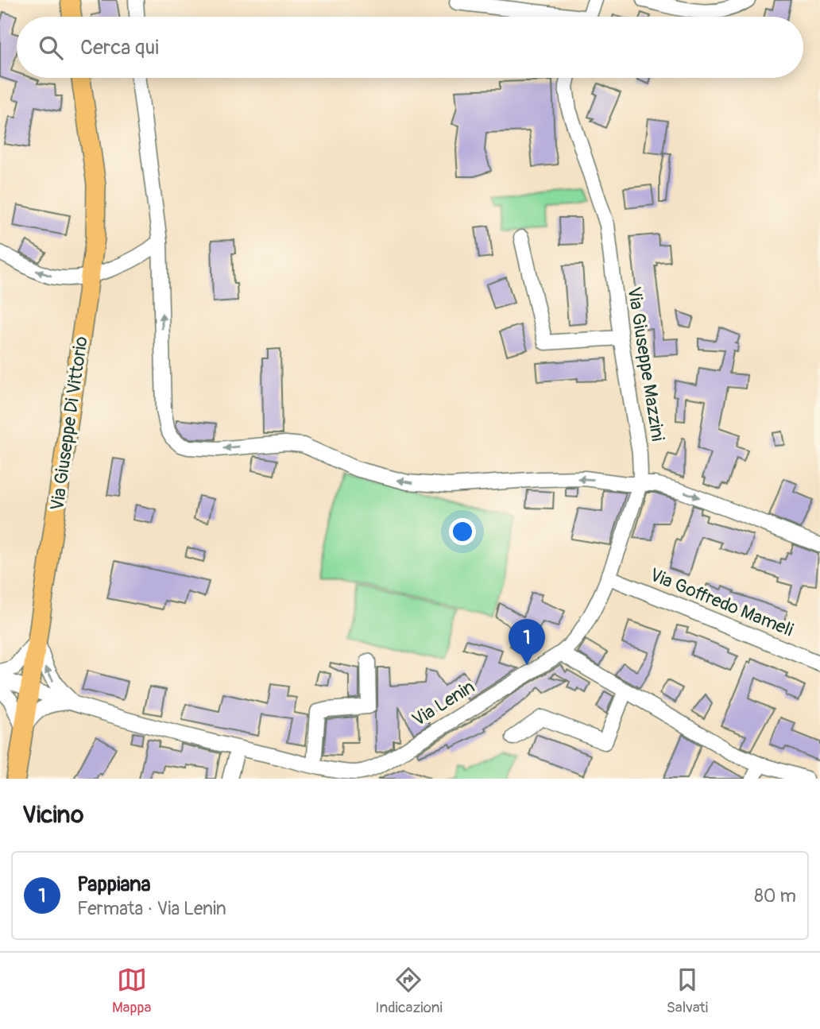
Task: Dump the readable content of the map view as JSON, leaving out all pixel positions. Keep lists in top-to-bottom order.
{
  "streets": {
    "main road": ["Via Giuseppe Di Vittorio"],
    "street": ["Via Giuseppe Mazzini", "Via Goffredo Mameli", "Via Lenin"]
  },
  "crossings": [
    ["Via Giuseppe Mazzini", "Via Goffredo Mameli"],
    ["Via Giuseppe Mazzini", "Via Lenin"],
    ["Via Giuseppe Di Vittorio", "Via Lenin"]
  ],
  "page": {
    "search": "Cerca qui",
    "pins": "1",
    "heading": "Vicino",
    "list": [
      {
        "mark": "1",
        "name": "Pappiana",
        "note": "Fermata · Via Lenin",
        "value": "80 m"
      }
    ],
    "nav": ["Mappa", "Indicazioni", "Salvati"]
  }
}
